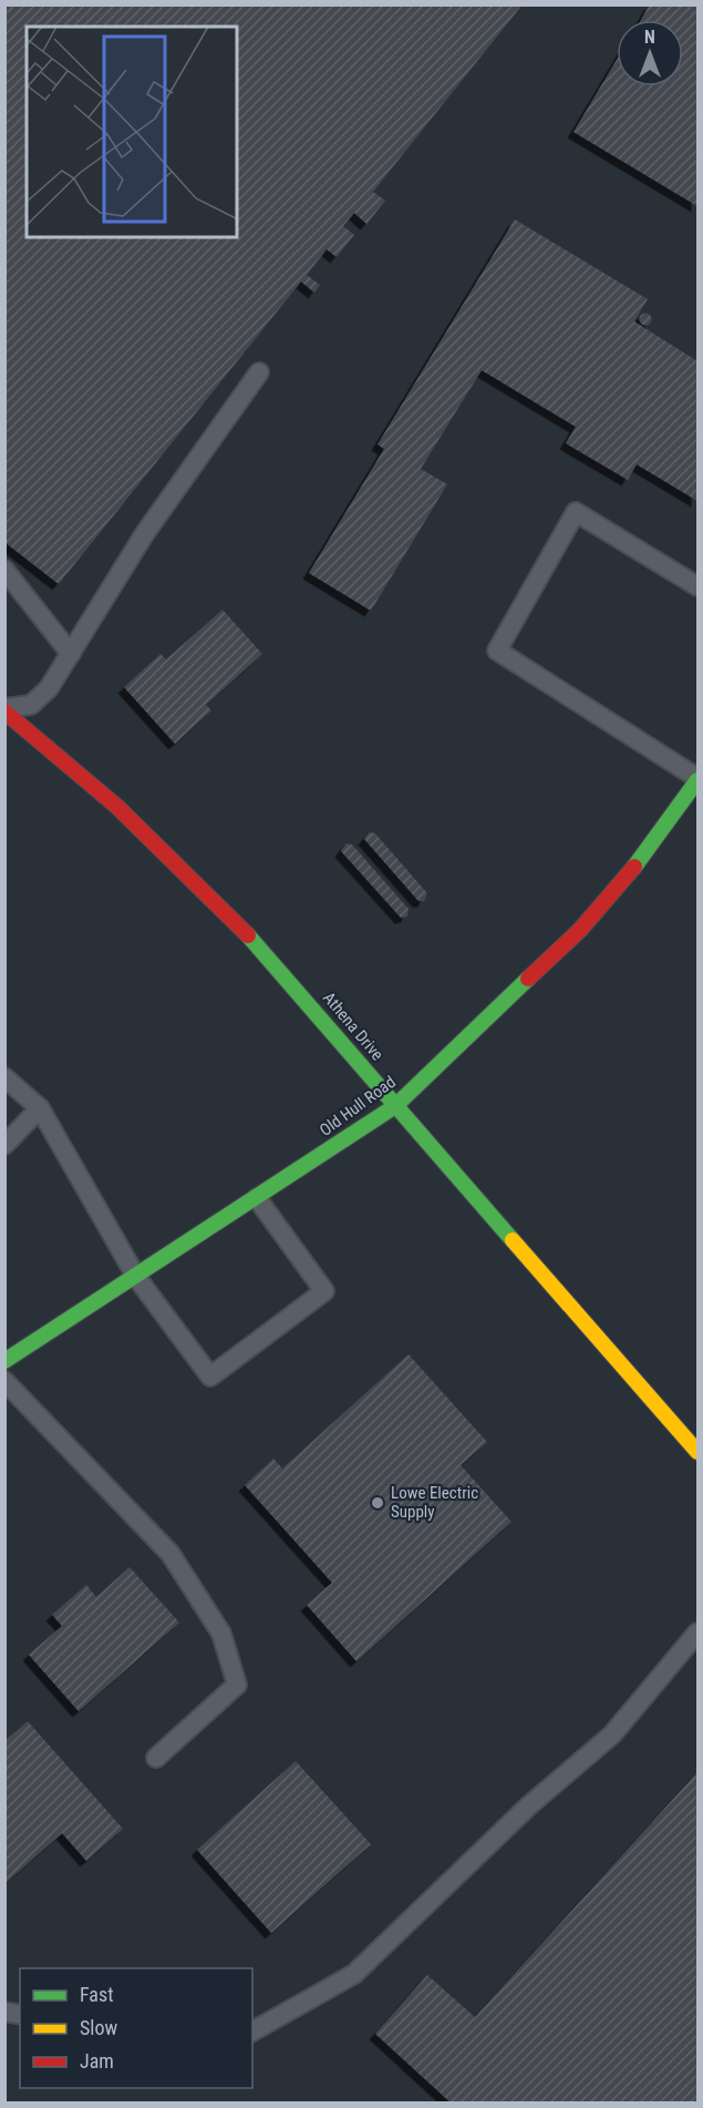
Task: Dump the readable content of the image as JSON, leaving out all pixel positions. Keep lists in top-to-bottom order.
{
  "streets": {
    "main road": ["Athena Drive", "Old Hull Road"]
  },
  "crossings": [
    ["Athena Drive", "Old Hull Road"]
  ],
  "places": ["Lowe Electric Supply"],
  "legend": ["Fast", "Slow", "Jam"],
  "north": "top"
}
